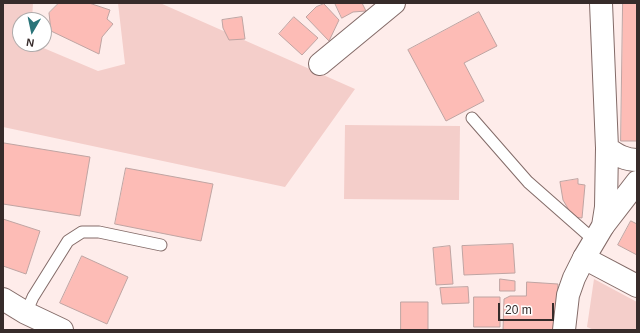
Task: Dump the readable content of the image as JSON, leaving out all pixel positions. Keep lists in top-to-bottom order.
{
  "scale_bar": "20 m",
  "north": "bottom"
}
